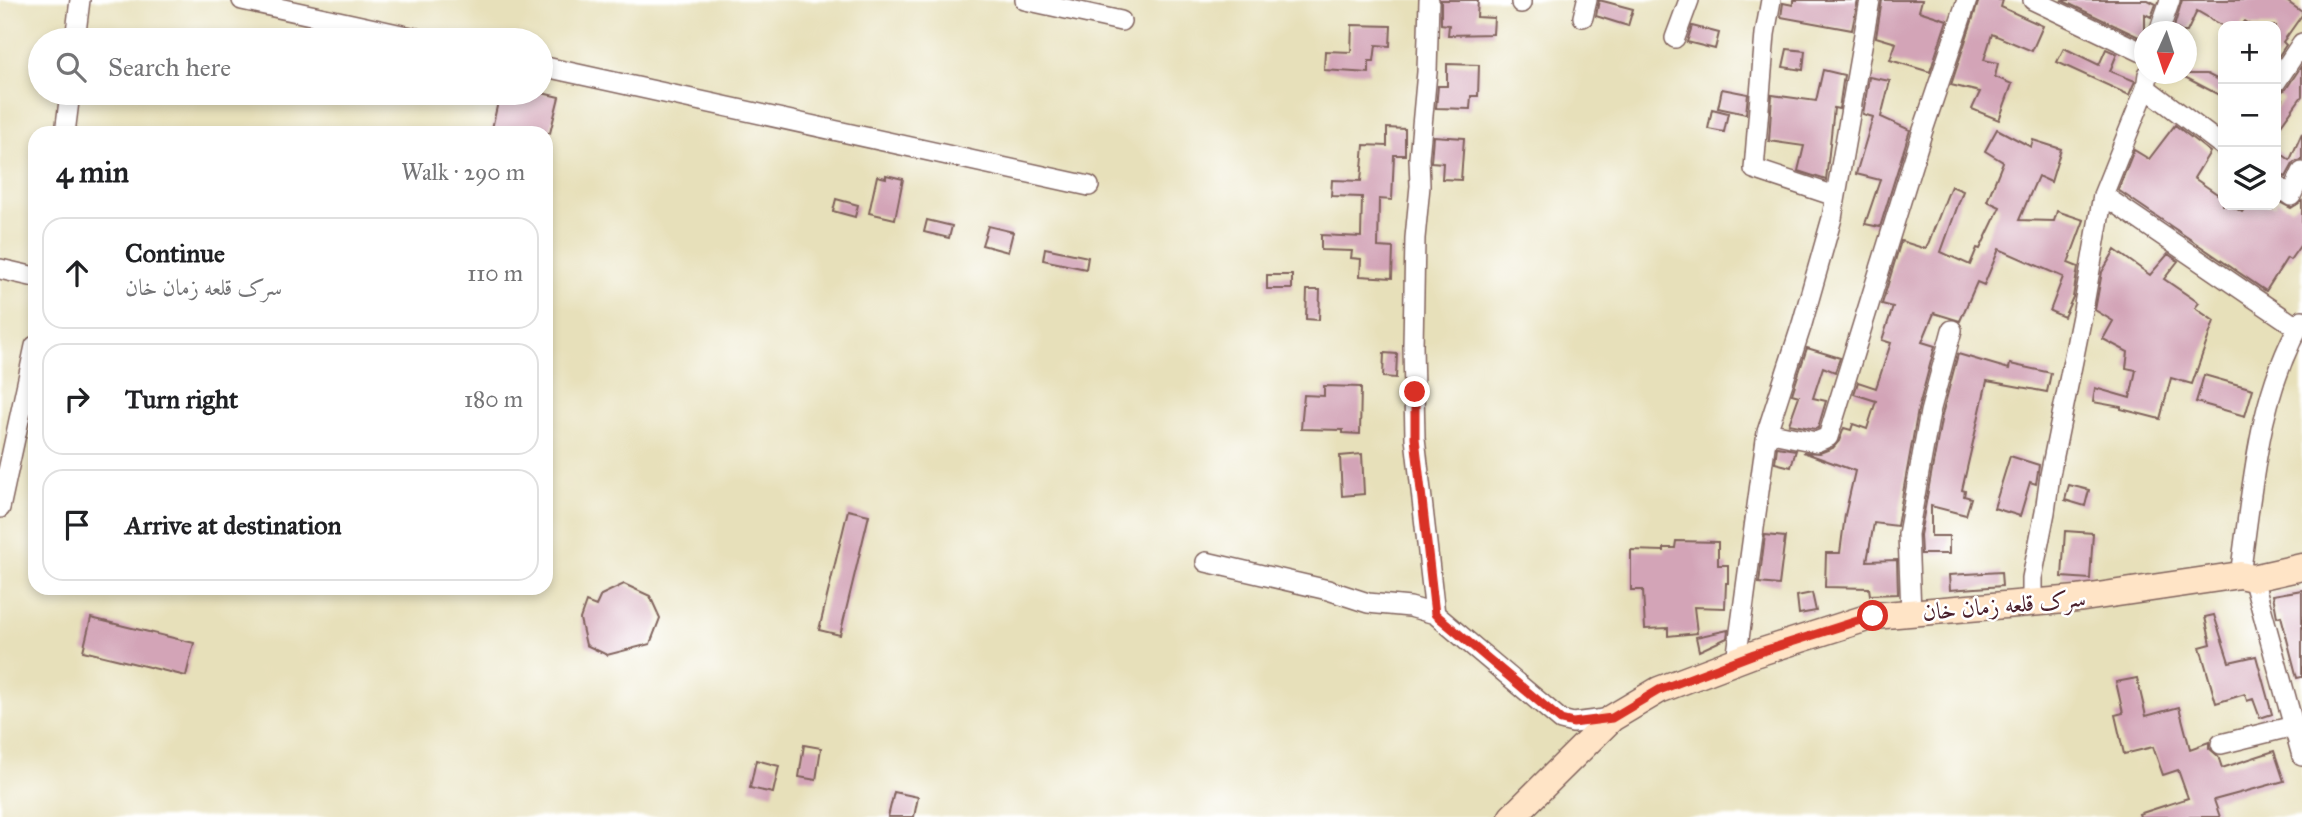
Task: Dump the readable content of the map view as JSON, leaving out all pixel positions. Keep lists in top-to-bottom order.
{
  "streets": {
    "street": ["سرک قلعه زمان خان"]
  },
  "north": "bottom",
  "page": {
    "map_buttons": ["+", "−"],
    "search": "Search here",
    "heading": ["4 min", "Walk · 290 m"],
    "list": [
      ["Continue", "سرک قلعه زمان خان", "110 m"],
      ["Turn right", "180 m"],
      "Arrive at destination"
    ]
  }
}
